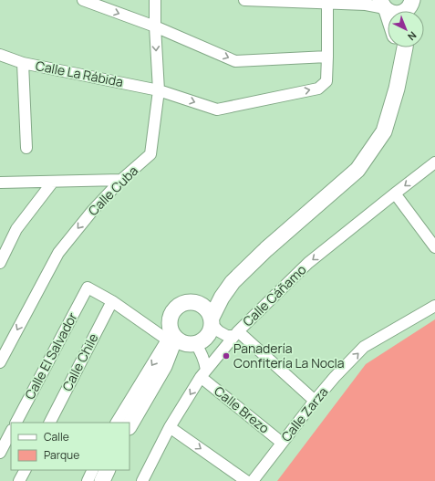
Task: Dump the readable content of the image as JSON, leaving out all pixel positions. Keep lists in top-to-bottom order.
{
  "streets": {
    "street": [
      "Calle La Rábida",
      "Calle Cuba",
      "Calle Cáñamo",
      "Calle El Salvador",
      "Calle Chile",
      "Calle Brezo",
      "Calle Zarza"
    ]
  },
  "crossings": [
    ["Calle La Rábida", "Calle Cuba"],
    ["Calle Cáñamo", "Calle Brezo"],
    ["Calle El Salvador", "Calle Chile"],
    ["Calle Brezo", "Calle Zarza"]
  ],
  "one_way": ["Calle Cáñamo", "Calle Zarza"],
  "places": ["Panadería Confitería La Nocla"],
  "legend": ["Calle", "Parque"],
  "north": "bottom right"
}
